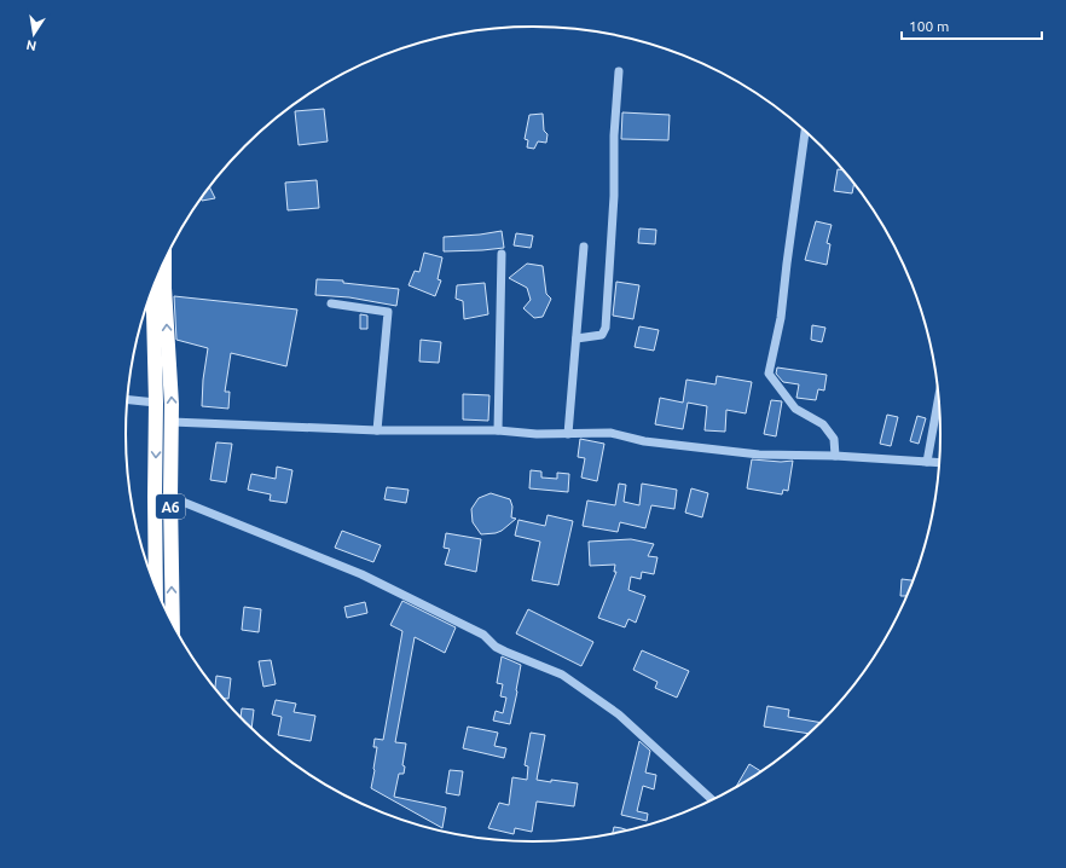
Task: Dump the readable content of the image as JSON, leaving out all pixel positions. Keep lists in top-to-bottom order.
{
  "streets": {
    "highway": ["A6"]
  },
  "scale_bar": "100 m",
  "north": "bottom"
}
